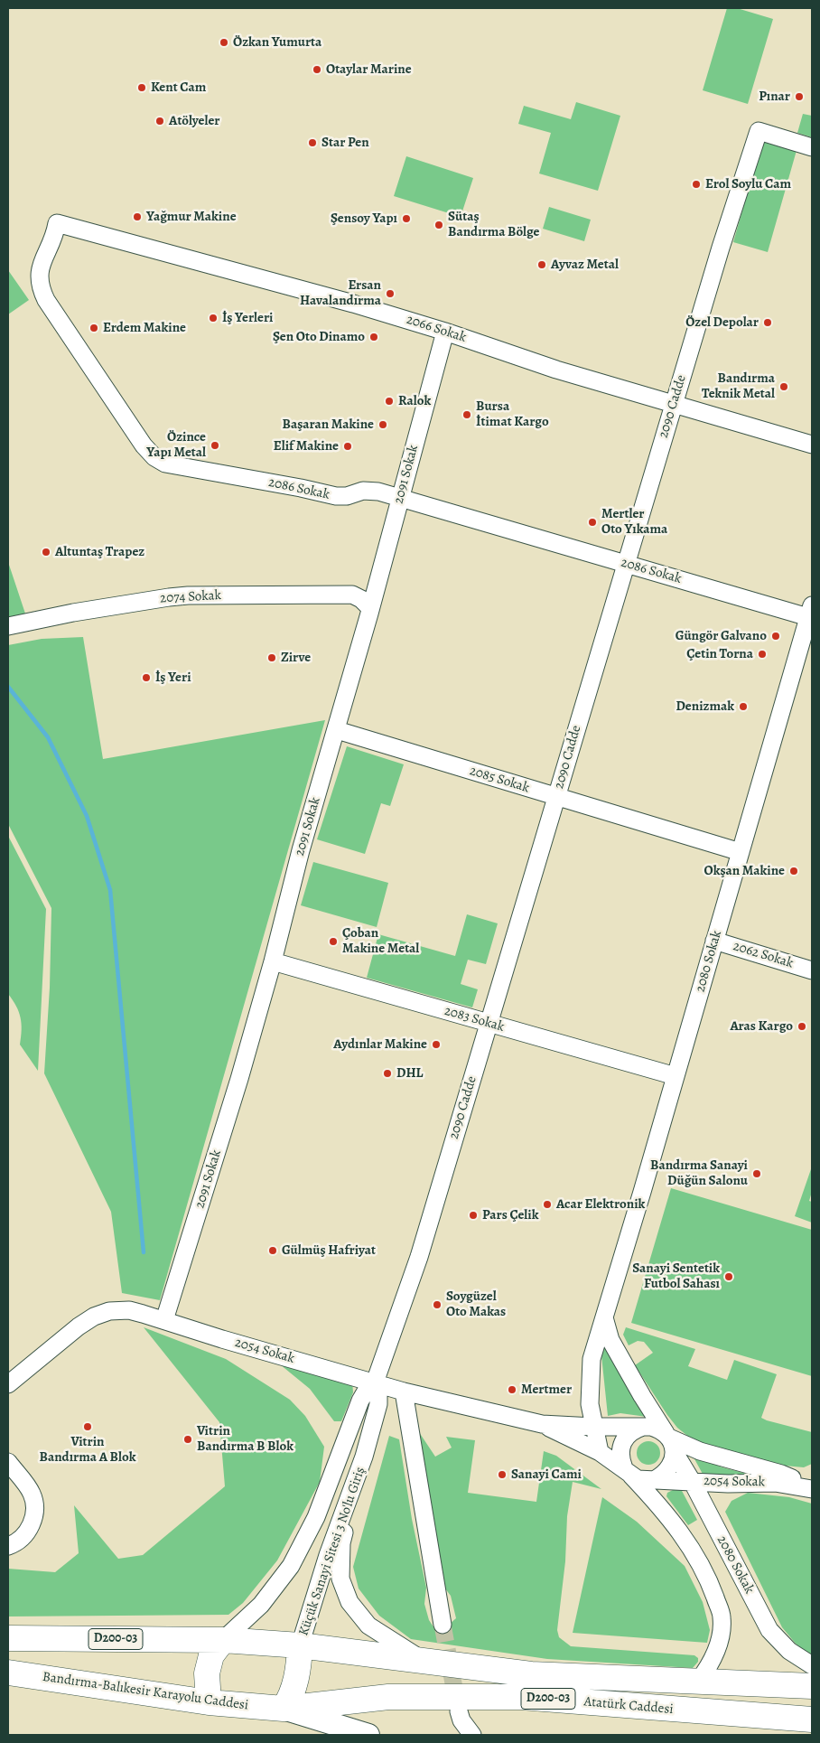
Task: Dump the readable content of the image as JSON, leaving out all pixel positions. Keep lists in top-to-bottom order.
{
  "streets": {
    "highway": ["D200-03", "Bandırma-Balıkesir Karayolu Caddesi", "Atatürk Caddesi"],
    "street": [
      "2066 Sokak",
      "2090 Cadde",
      "2091 Sokak",
      "2086 Sokak",
      "2074 Sokak",
      "2085 Sokak",
      "2062 Sokak",
      "2080 Sokak",
      "2083 Sokak",
      "2054 Sokak",
      "Küçük Sanayi Sitesi 3 No'lu Giriş"
    ]
  },
  "crossings": [
    ["2066 Sokak", "2090 Cadde"],
    ["2066 Sokak", "2091 Sokak"],
    ["2066 Sokak", "2086 Sokak"],
    ["2090 Cadde", "2086 Sokak"],
    ["2090 Cadde", "2085 Sokak"],
    ["2090 Cadde", "2083 Sokak"],
    ["2090 Cadde", "2054 Sokak"],
    ["2090 Cadde", "Küçük Sanayi Sitesi 3 No'lu Giriş"],
    ["2091 Sokak", "2086 Sokak"],
    ["2091 Sokak", "2074 Sokak"],
    ["2091 Sokak", "2085 Sokak"],
    ["2091 Sokak", "2083 Sokak"],
    ["2091 Sokak", "2054 Sokak"],
    ["2086 Sokak", "2080 Sokak"],
    ["2085 Sokak", "2080 Sokak"],
    ["2062 Sokak", "2080 Sokak"],
    ["2080 Sokak", "2083 Sokak"],
    ["2080 Sokak", "2054 Sokak"],
    ["Küçük Sanayi Sitesi 3 No'lu Giriş", "D200-03"],
    ["Küçük Sanayi Sitesi 3 No'lu Giriş", "Atatürk Caddesi"],
    ["D200-03", "Atatürk Caddesi"],
    ["Bandırma-Balıkesir Karayolu Caddesi", "Atatürk Caddesi"]
  ],
  "places": [
    "Özkan Yumurta",
    "Otaylar Marine",
    "Kent Cam",
    "Pınar",
    "Atölyeler",
    "Star Pen",
    "Erol Soylu Cam",
    "Yağmur Makine",
    "Şensoy Yapı",
    "Sütaş Bandırma Bölge",
    "Ayvaz Metal",
    "Ersan Havalandırma",
    "İş Yerleri",
    "Özel Depolar",
    "Erdem Makine",
    "Şen Oto Dinamo",
    "Bandırma Teknik Metal",
    "Ralok",
    "Bursa İtimat Kargo",
    "Başaran Makine",
    "Özince Yapı Metal",
    "Elif Makine",
    "Mertler Oto Yıkama",
    "Altuntaş Trapez",
    "Güngör Galvano",
    "Çetin Torna",
    "Zirve",
    "İş Yeri",
    "Denizmak",
    "Okşan Makine",
    "Çoban Makine Metal",
    "Aras Kargo",
    "Aydınlar Makine",
    "DHL",
    "Bandırma Sanayi Düğün Salonu",
    "Acar Elektronik",
    "Pars Çelik",
    "Gülmüş Hafriyat",
    "Sanayi Sentetik Futbol Sahası",
    "Soygüzel Oto Makas",
    "Mertmer",
    "Vitrin Bandırma A Blok",
    "Vitrin Bandırma B Blok",
    "Sanayi Cami"
  ]
}
